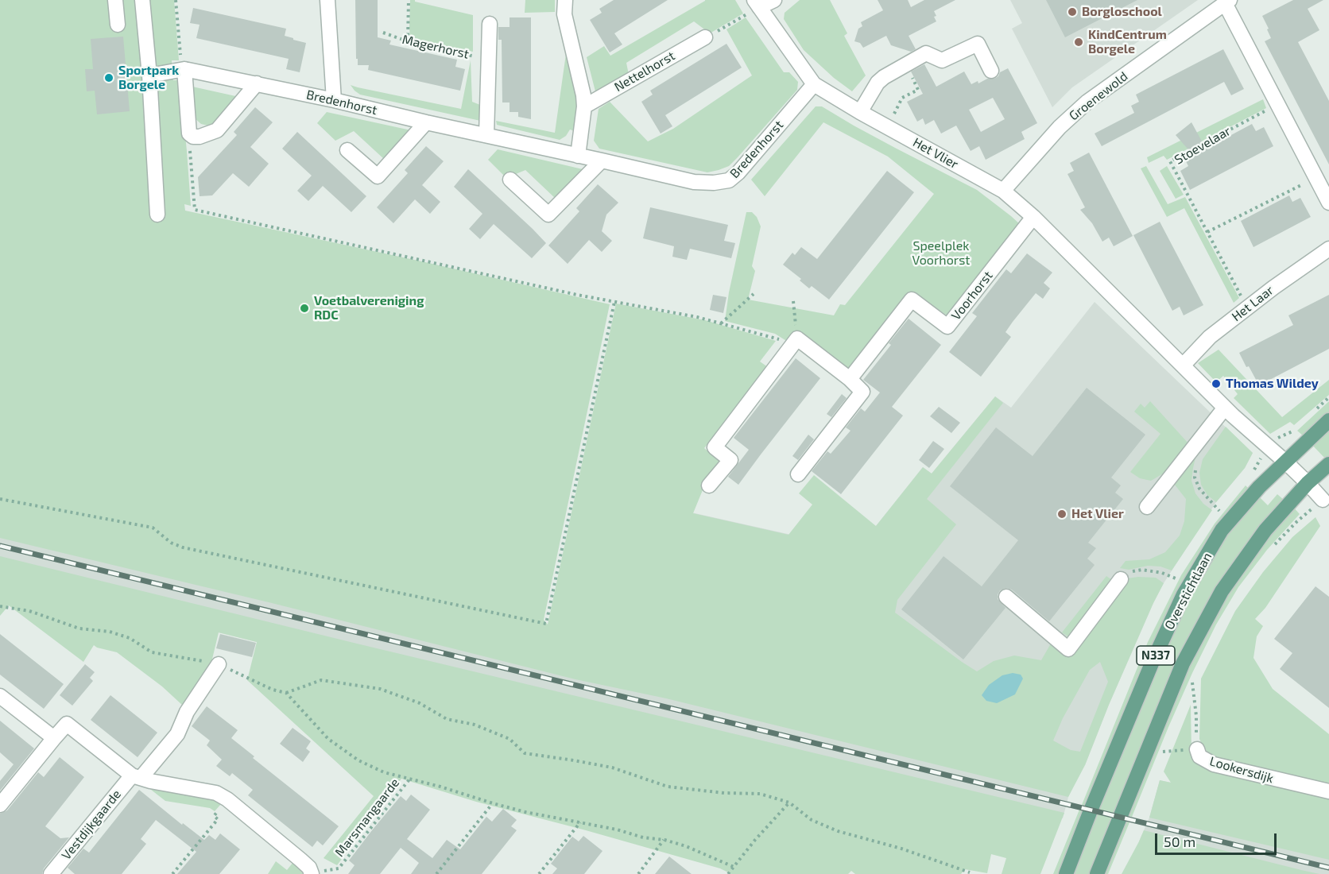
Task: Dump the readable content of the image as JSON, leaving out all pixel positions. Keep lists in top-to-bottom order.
{
  "streets": {
    "main road": ["Overstichtlaan", "N337"],
    "street": [
      "Magerhorst",
      "Nettelhorst",
      "Groenewold",
      "Bredenhorst",
      "Het Vlier",
      "Voorhorst",
      "Het Laar",
      "Lookersdijk",
      "Vestdijkgaarde"
    ],
    "path": ["Stoevelaar", "Marsmangaarde"]
  },
  "crossings": [
    ["Magerhorst", "Bredenhorst"],
    ["Groenewold", "Het Vlier"],
    ["Bredenhorst", "Het Vlier"],
    ["Stoevelaar", "Het Laar"],
    ["Het Vlier", "Voorhorst"],
    ["Het Vlier", "Het Laar"],
    ["Het Vlier", "Overstichtlaan"],
    ["Het Vlier", "N337"]
  ],
  "parks": ["Speelplek Voorhorst"],
  "places": [
    "Borgloschool",
    "KindCentrum Borgele",
    "Sportpark Borgele",
    "Voetbalvereniging RDC",
    "Thomas Wildey",
    "Het Vlier"
  ],
  "scale_bar": "50 m"
}
